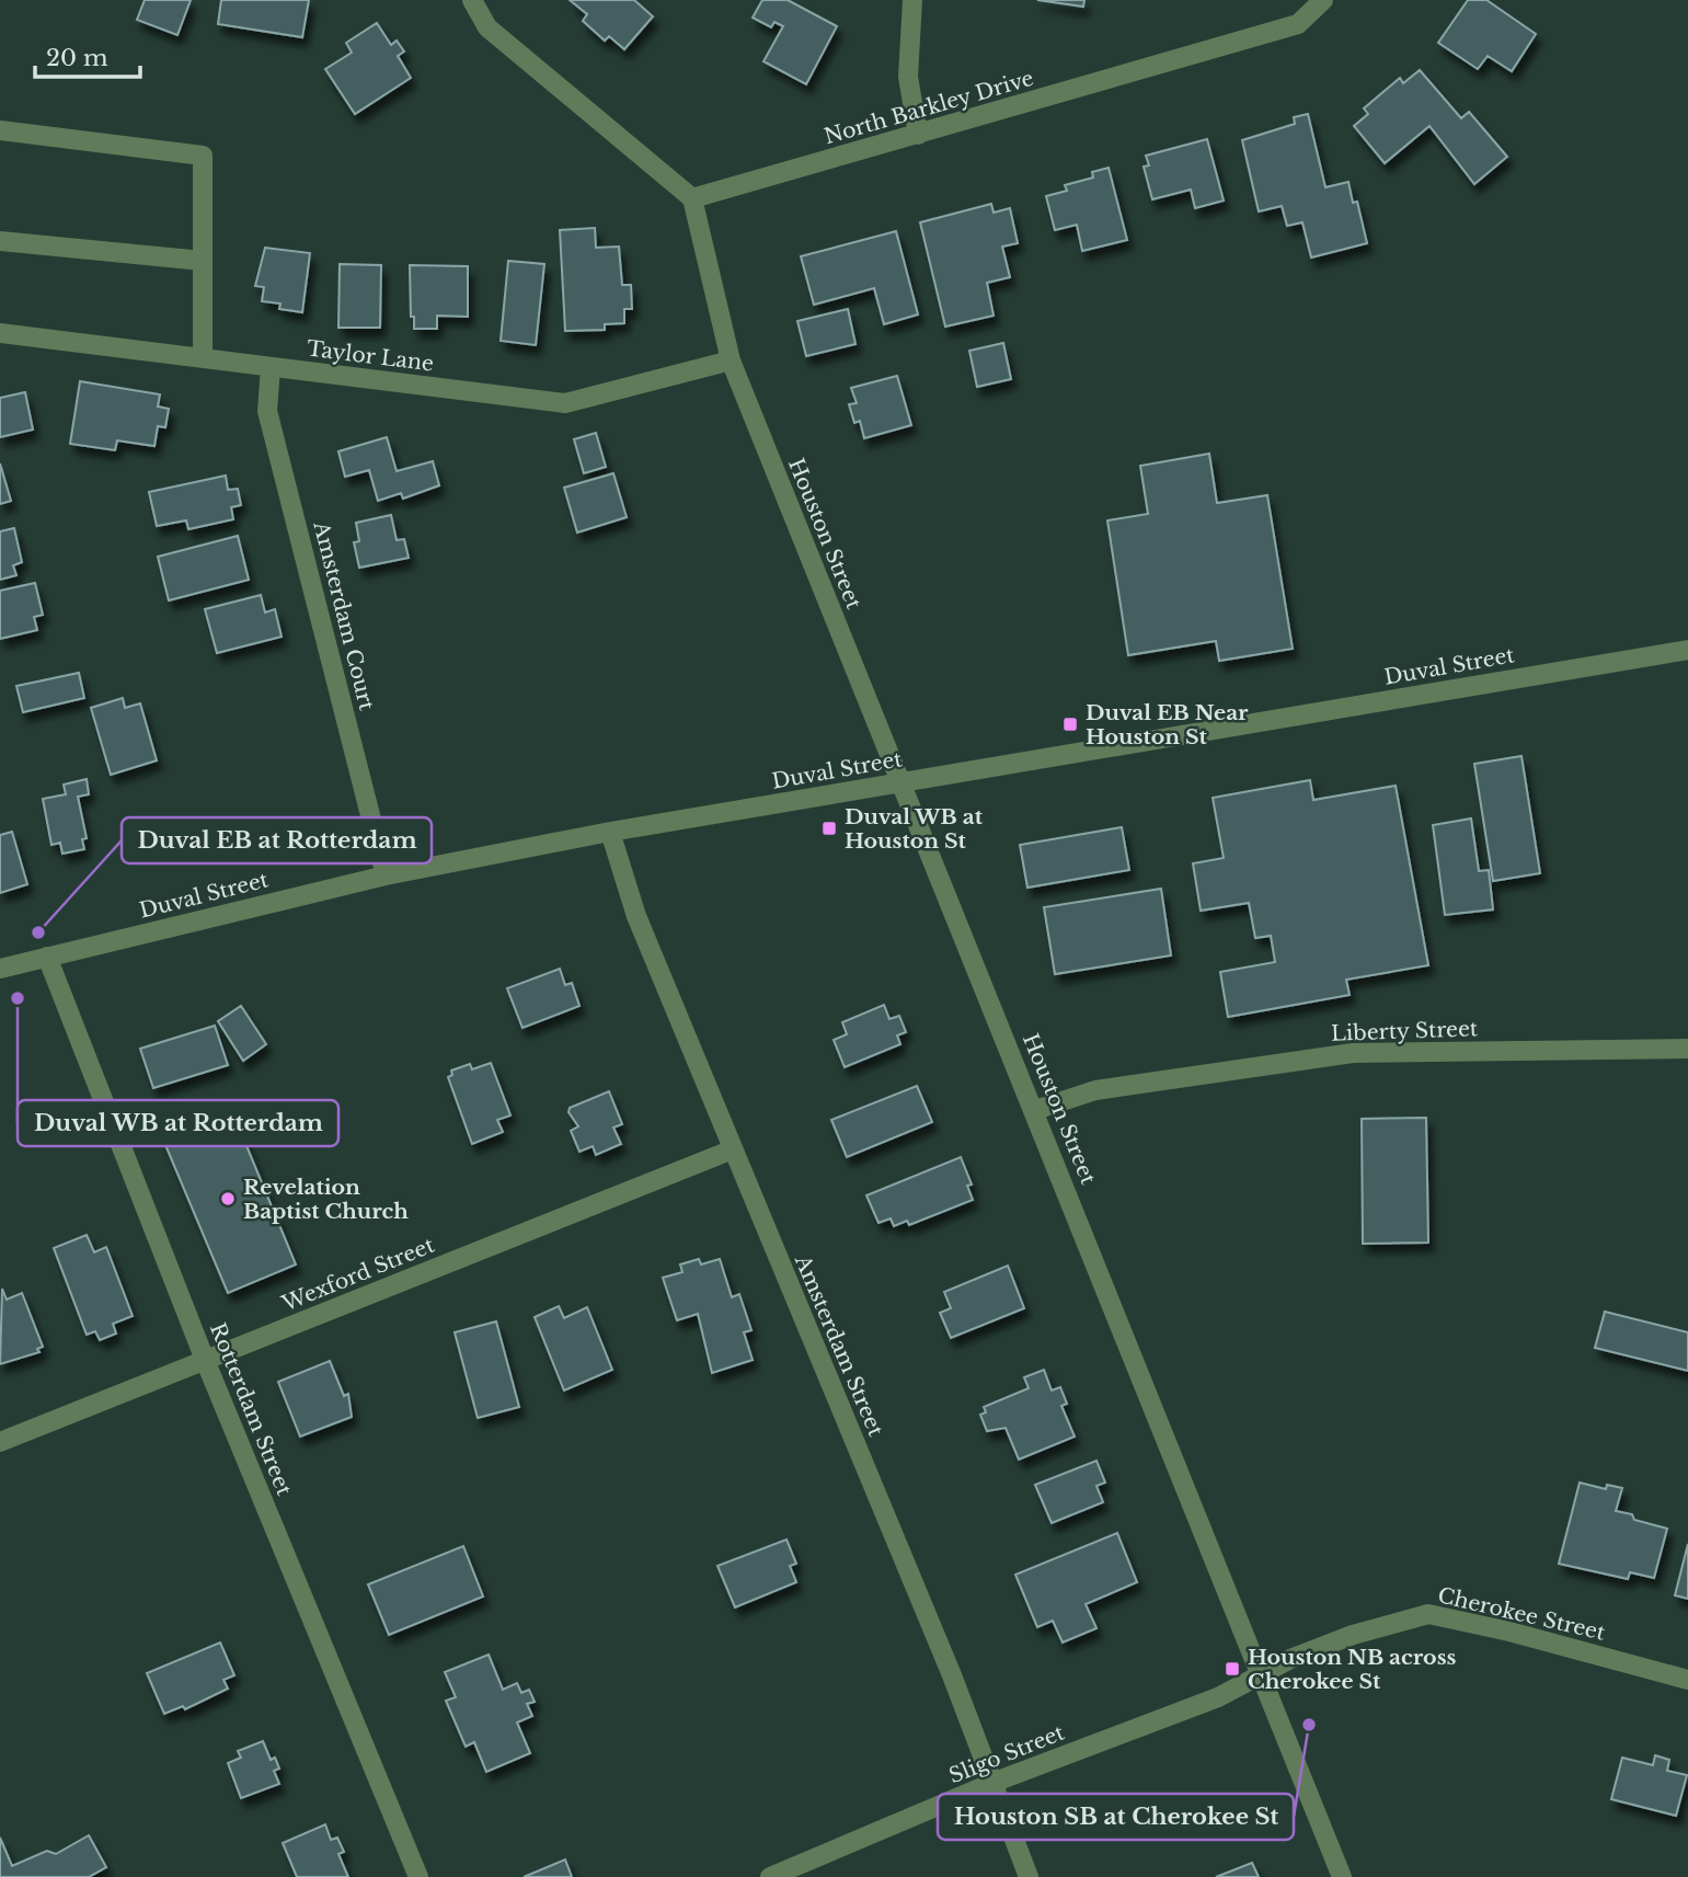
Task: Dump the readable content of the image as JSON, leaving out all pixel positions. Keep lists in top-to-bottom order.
{
  "streets": {
    "street": [
      "North Barkley Drive",
      "Taylor Lane",
      "Houston Street",
      "Amsterdam Court",
      "Duval Street",
      "Liberty Street",
      "Wexford Street",
      "Amsterdam Street",
      "Rotterdam Street",
      "Cherokee Street",
      "Sligo Street"
    ]
  },
  "crossings": [
    ["North Barkley Drive", "Houston Street"],
    ["Taylor Lane", "Houston Street"],
    ["Taylor Lane", "Amsterdam Court"],
    ["Houston Street", "Duval Street"],
    ["Houston Street", "Liberty Street"],
    ["Houston Street", "Cherokee Street"],
    ["Houston Street", "Sligo Street"],
    ["Amsterdam Court", "Duval Street"],
    ["Duval Street", "Amsterdam Street"],
    ["Duval Street", "Rotterdam Street"],
    ["Wexford Street", "Amsterdam Street"],
    ["Wexford Street", "Rotterdam Street"],
    ["Amsterdam Street", "Sligo Street"],
    ["Cherokee Street", "Sligo Street"]
  ],
  "places": {
    "transit": ["Duval EB Near Houston St", "Duval WB at Houston St", "Houston NB across Cherokee St"],
    "other": [
      "Duval EB at Rotterdam",
      "Duval WB at Rotterdam",
      "Revelation Baptist Church",
      "Houston SB at Cherokee St"
    ]
  },
  "scale_bar": "20 m"
}
